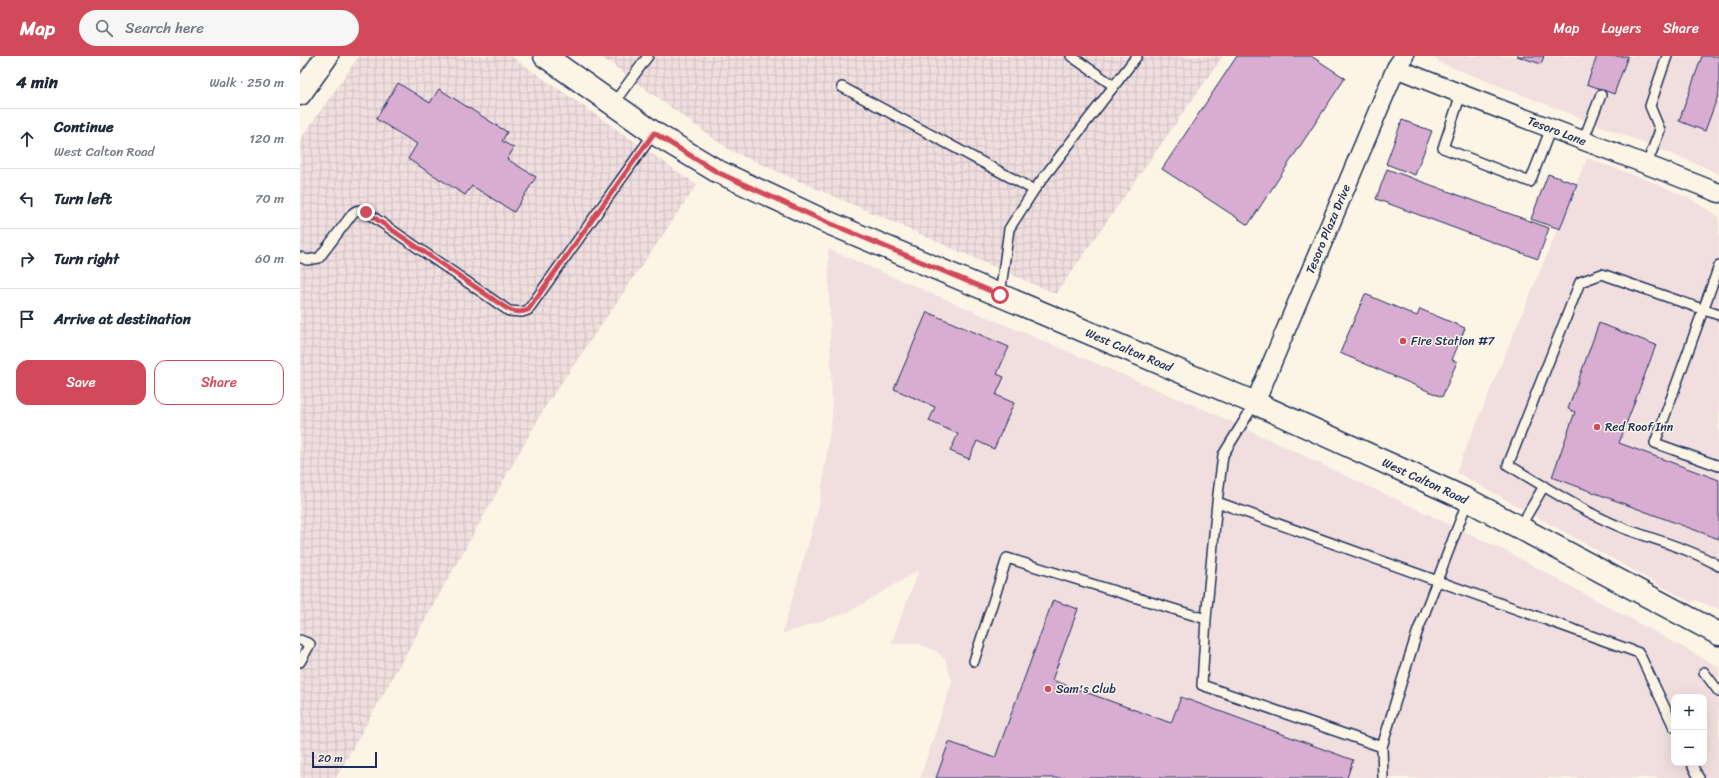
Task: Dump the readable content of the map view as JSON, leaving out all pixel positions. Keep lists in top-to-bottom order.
{
  "streets": {
    "main road": ["West Calton Road"],
    "street": ["Tesoro Lane", "Tesoro Plaza Drive"]
  },
  "crossings": [
    ["Tesoro Lane", "Tesoro Plaza Drive"],
    ["Tesoro Plaza Drive", "West Calton Road"]
  ],
  "places": ["Fire Station #7", "Red Roof Inn", "Sam's Club"],
  "scale_bar": "20 m",
  "page": {
    "header": "Map",
    "search": "Search here",
    "nav": ["Map", "Layers", "Share"],
    "heading": ["4 min", "Walk · 250 m"],
    "list": [
      ["Continue", "West Calton Road", "120 m"],
      ["Turn left", "70 m"],
      ["Turn right", "60 m"],
      "Arrive at destination"
    ],
    "buttons": ["Save", "Share"],
    "map_buttons": ["+", "−"],
    "scale": "20 m"
  }
}
